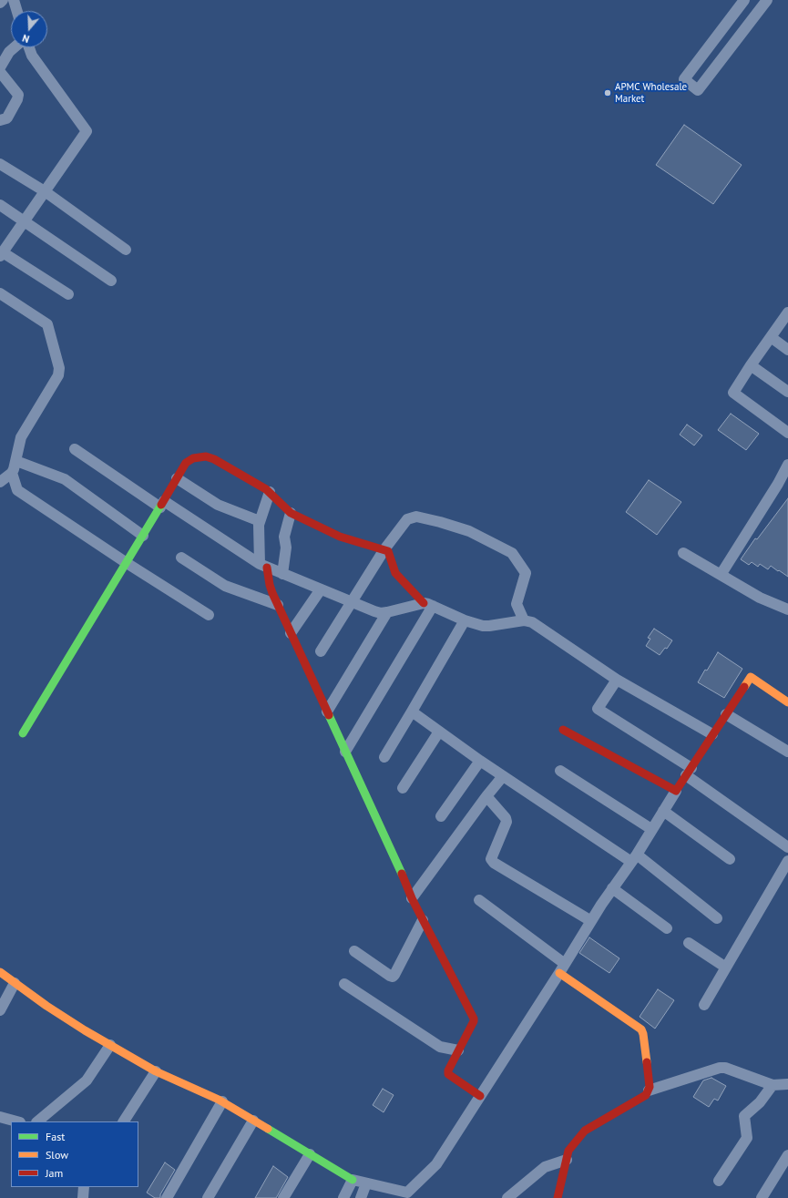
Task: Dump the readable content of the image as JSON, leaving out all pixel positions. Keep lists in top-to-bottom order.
{
  "places": ["APMC Wholesale Market"],
  "legend": ["Fast", "Slow", "Jam"],
  "north": "bottom"
}
